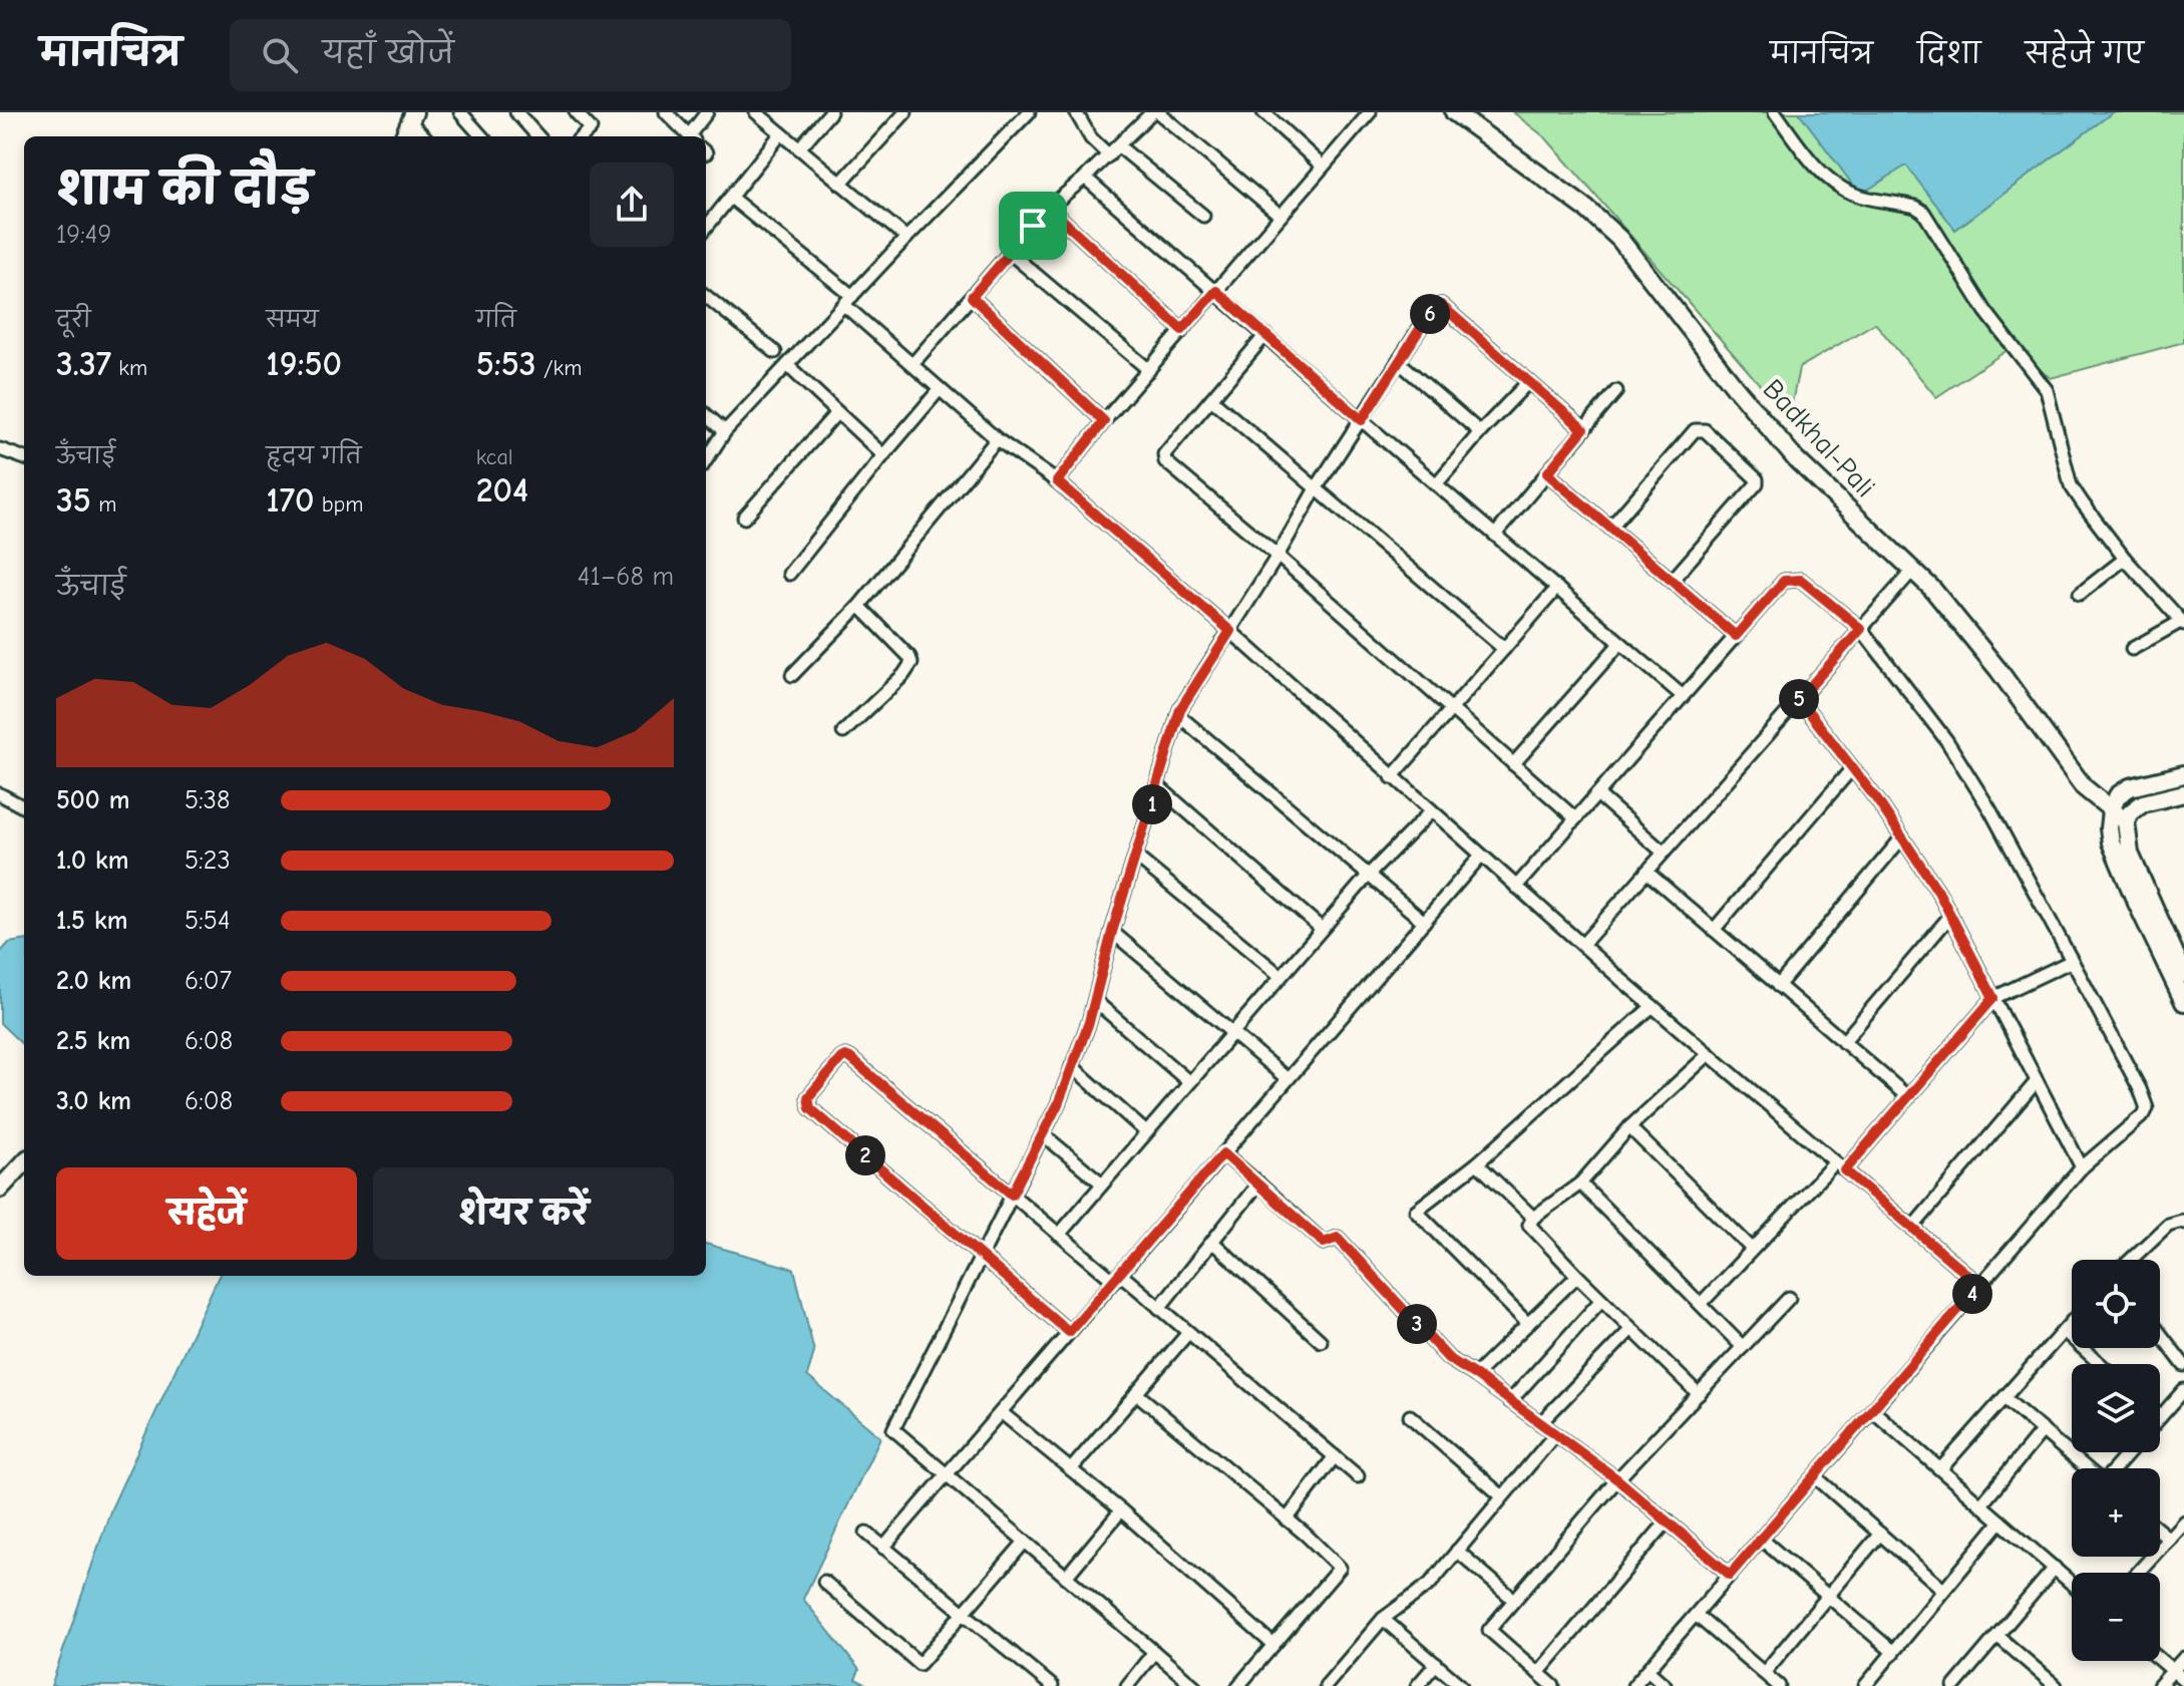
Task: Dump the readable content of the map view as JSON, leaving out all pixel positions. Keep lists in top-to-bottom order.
{
  "streets": {
    "street": ["Badkhal-Pali"]
  },
  "page": {
    "header": "मानचित्र",
    "search": "यहाँ खोजें",
    "nav": ["मानचित्र", "दिशा", "सहेजे गए"],
    "heading": ["शाम की दौड़", "19:49"],
    "stats": [
      ["दूरी", "3.37 km"],
      ["समय", "19:50"],
      ["गति", "5:53 /km"],
      ["ऊँचाई", "35 m"],
      ["हृदय गति", "170 bpm"],
      ["kcal", "204"]
    ],
    "pins": [
      "6",
      "5",
      "1",
      "2",
      "4",
      "3"
    ],
    "chart": ["ऊँचाई", "41–68 m"],
    "list": [
      {
        "name": "500 m",
        "note": "5:38"
      },
      {
        "name": "1.0 km",
        "note": "5:23"
      },
      {
        "name": "1.5 km",
        "note": "5:54"
      },
      {
        "name": "2.0 km",
        "note": "6:07"
      },
      {
        "name": "2.5 km",
        "note": "6:08"
      },
      {
        "name": "3.0 km",
        "note": "6:08"
      }
    ],
    "buttons": ["सहेजें", "शेयर करें"],
    "map_buttons": ["+", "−"]
  }
}
